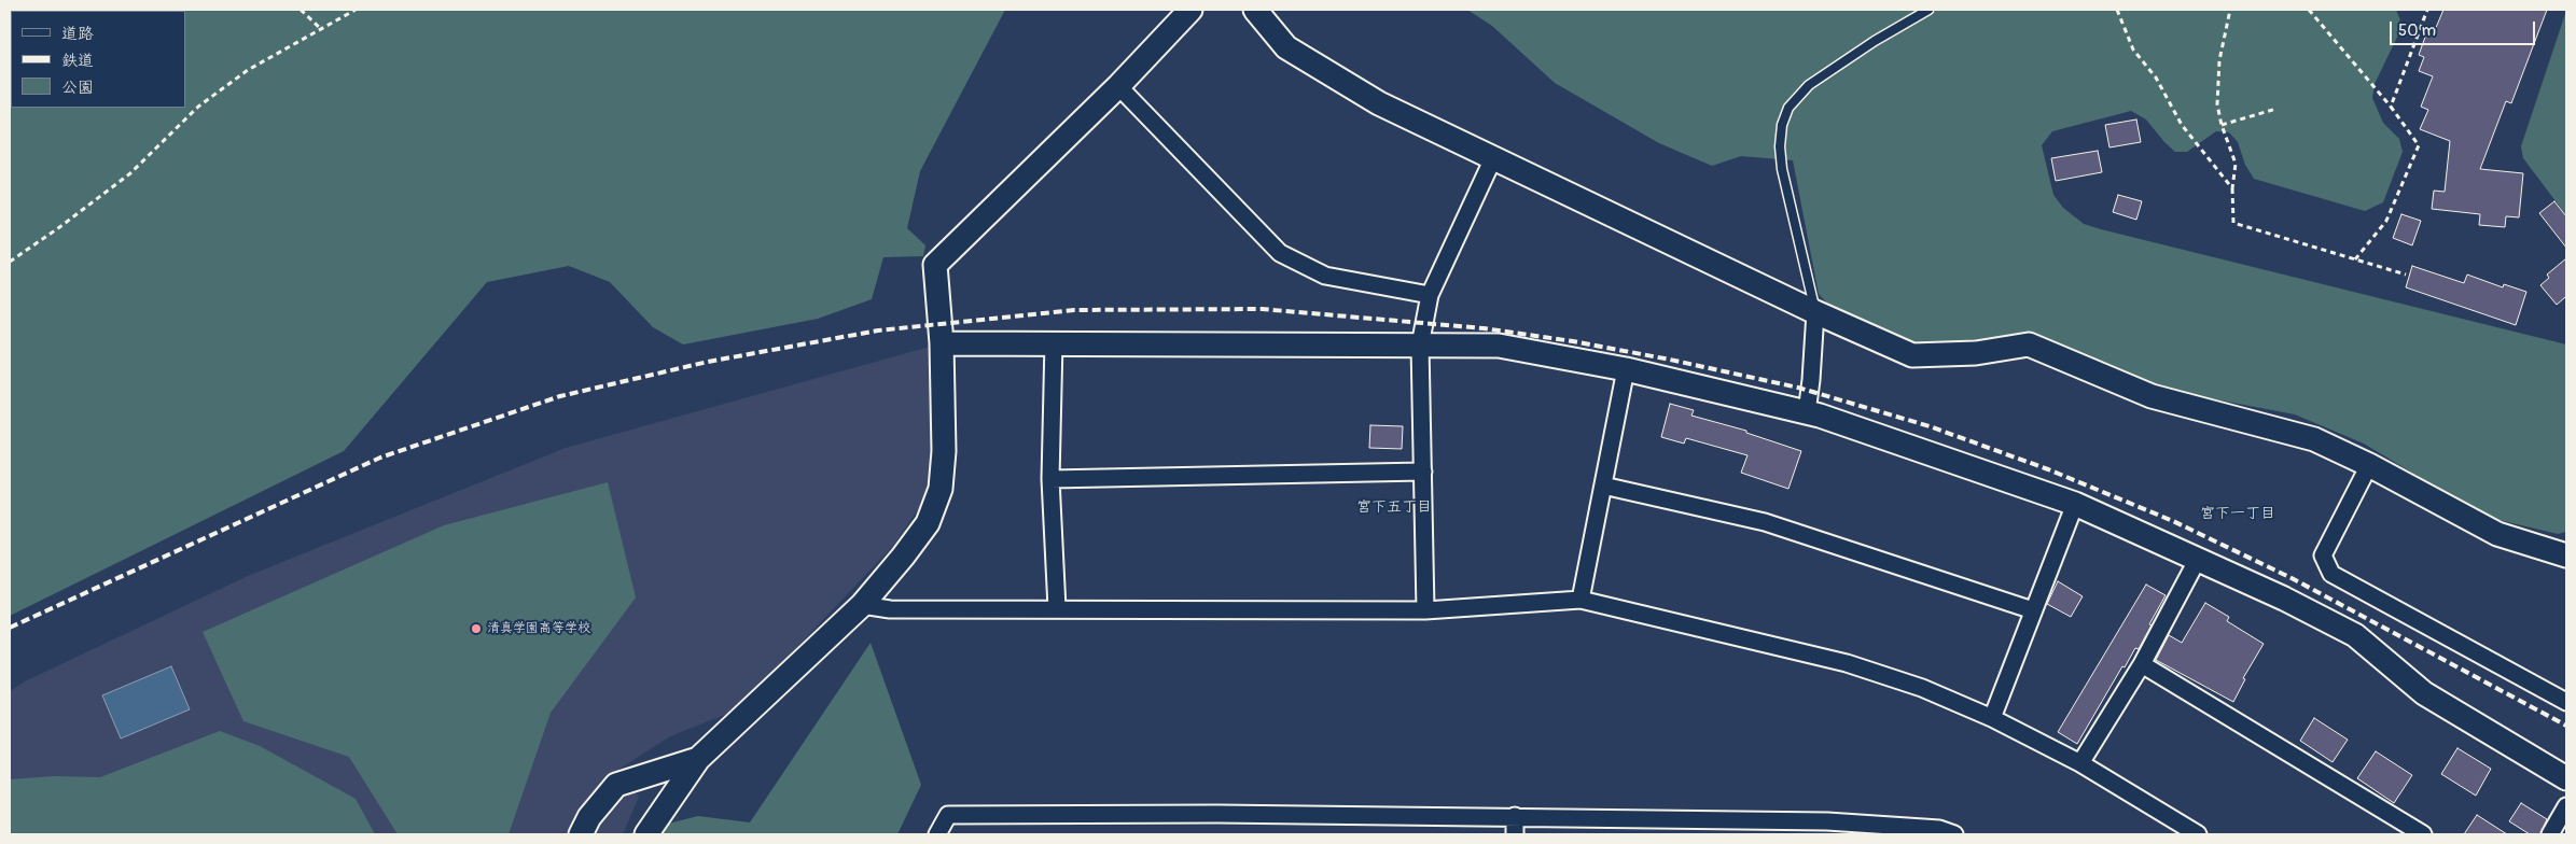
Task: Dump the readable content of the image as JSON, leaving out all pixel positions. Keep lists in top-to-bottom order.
{
  "districts": ["宮下五丁目", "宮下一丁目"],
  "places": ["清真学園高等学校"],
  "legend": ["道路", "鉄道", "公園"],
  "scale_bar": "50 m"
}
